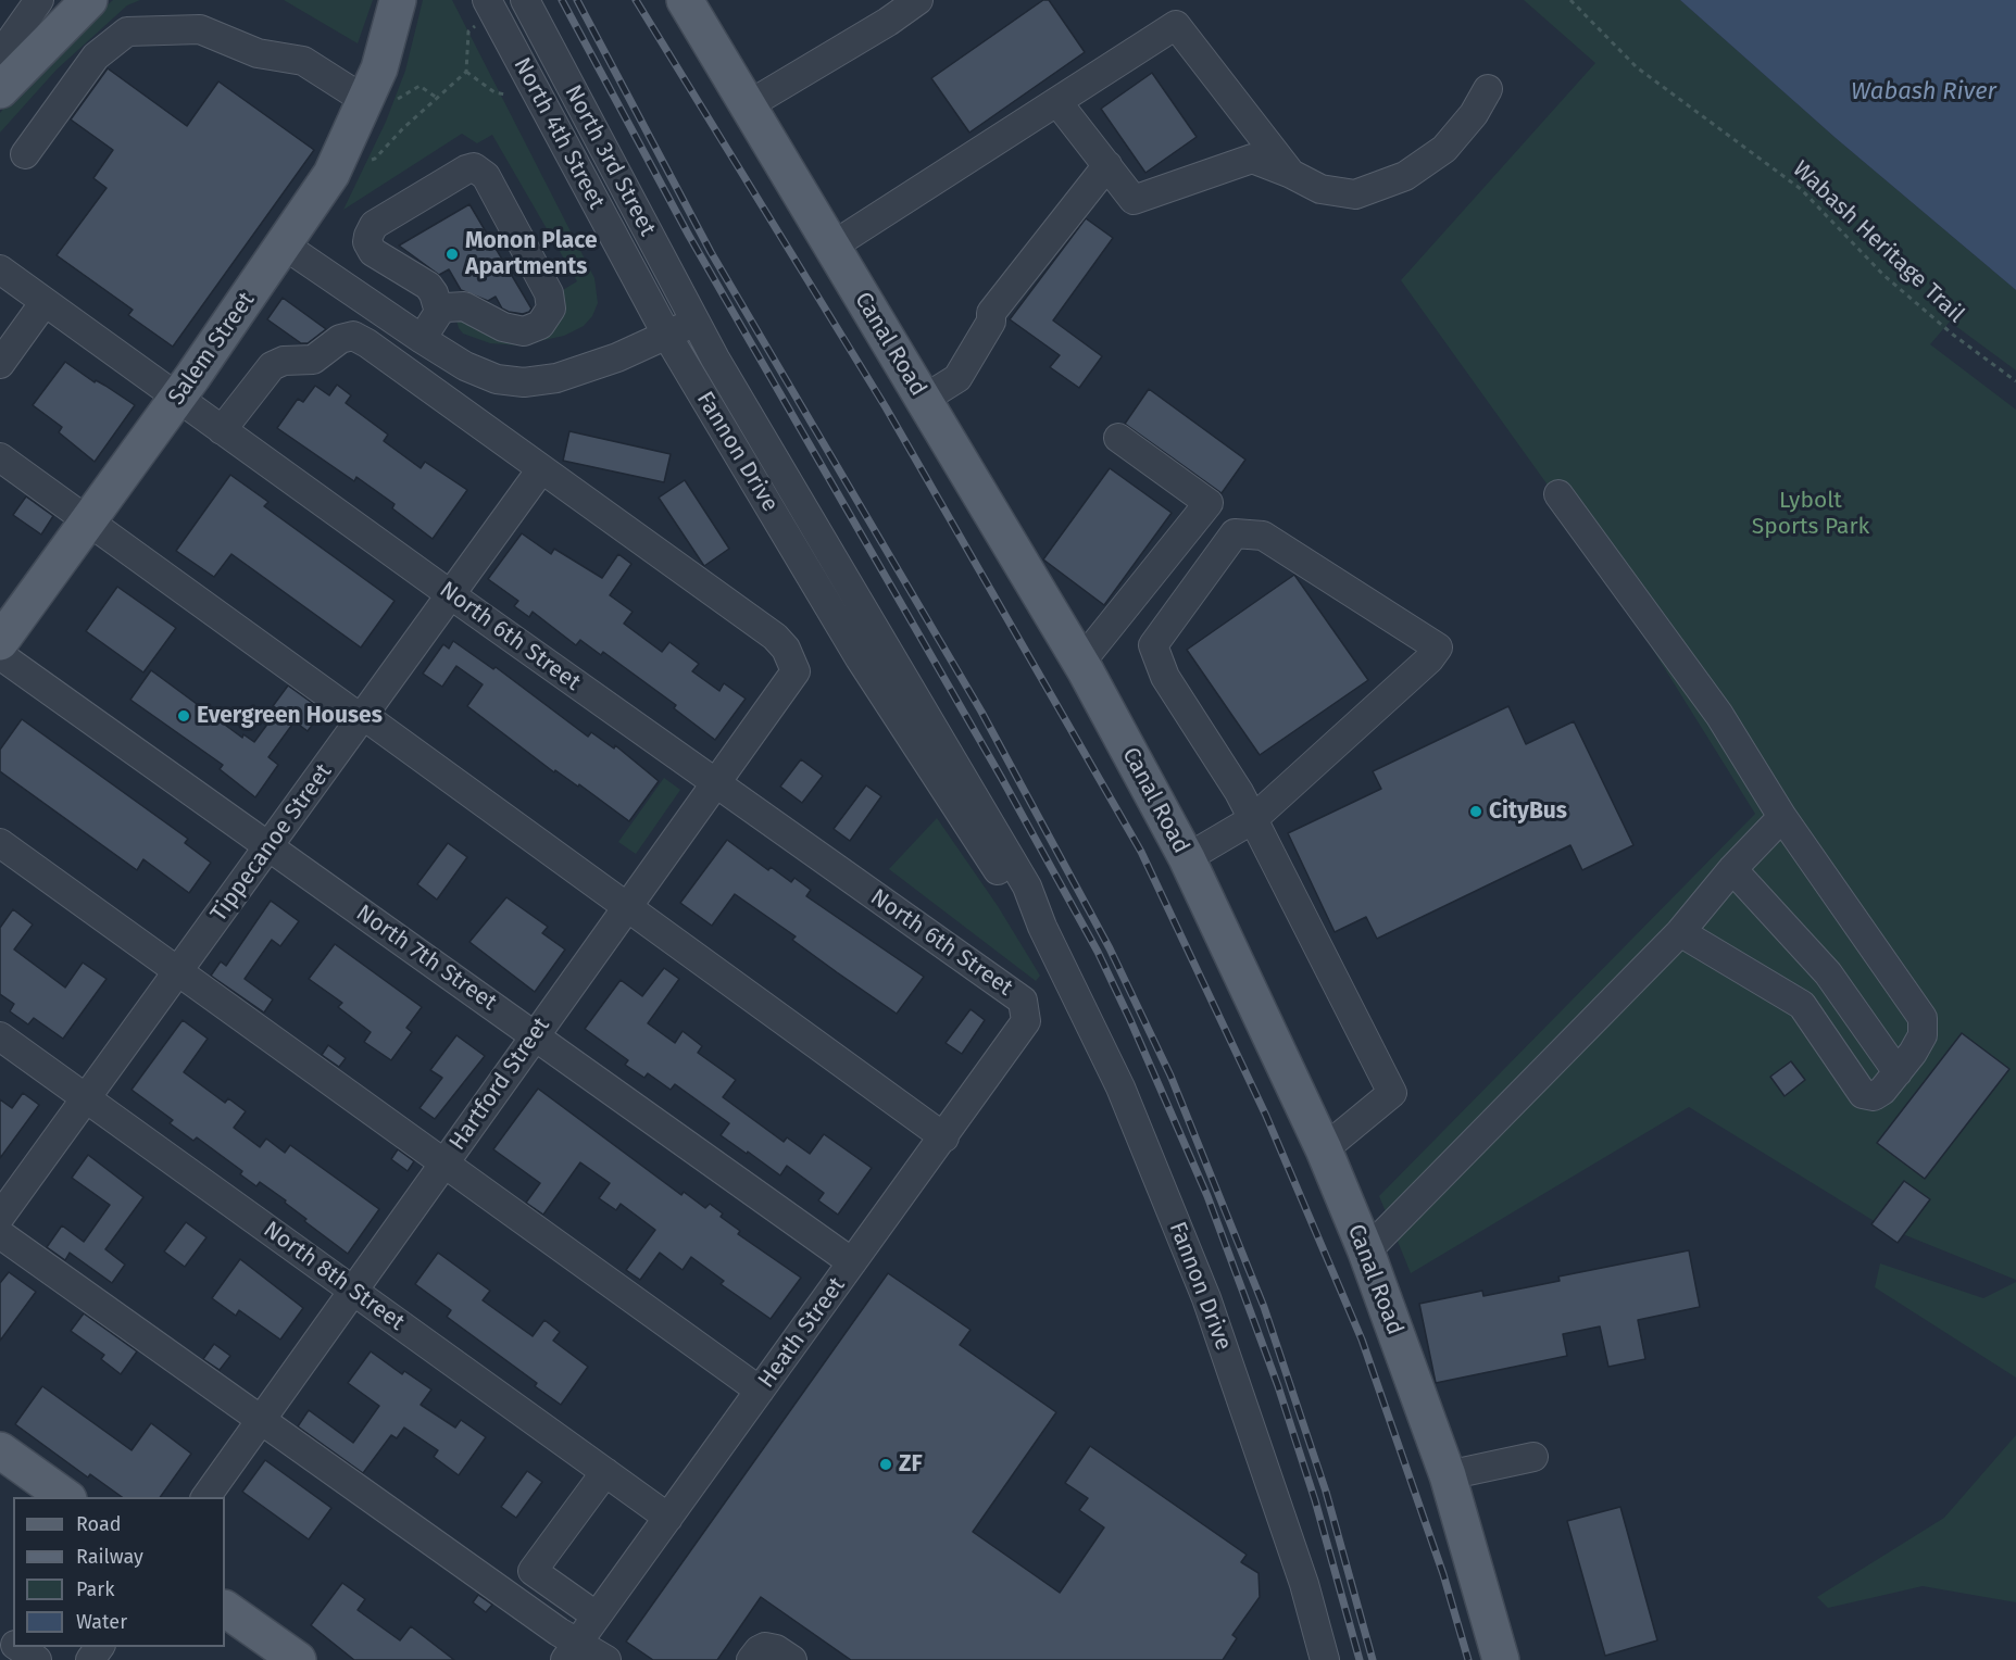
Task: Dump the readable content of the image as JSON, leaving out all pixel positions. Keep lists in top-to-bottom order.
{
  "streets": {
    "main road": ["Canal Road", "Salem Street"],
    "street": [
      "North 4th Street",
      "North 3rd Street",
      "Fannon Drive",
      "North 6th Street",
      "Tippecanoe Street",
      "North 7th Street",
      "Hartford Street",
      "North 8th Street",
      "Heath Street"
    ],
    "path": ["Wabash Heritage Trail"]
  },
  "crossings": [
    ["North 4th Street", "Fannon Drive"],
    ["North 3rd Street", "Fannon Drive"],
    ["Salem Street", "North 6th Street"],
    ["North 6th Street", "Tippecanoe Street"],
    ["North 6th Street", "Hartford Street"],
    ["North 6th Street", "Heath Street"],
    ["Tippecanoe Street", "North 7th Street"],
    ["Tippecanoe Street", "Hartford Street"],
    ["Tippecanoe Street", "North 8th Street"],
    ["North 7th Street", "Hartford Street"],
    ["North 7th Street", "Heath Street"],
    ["Hartford Street", "North 8th Street"],
    ["North 8th Street", "Heath Street"]
  ],
  "water": ["Wabash River"],
  "parks": ["Lybolt Sports Park"],
  "places": [
    "Monon Place Apartments",
    "Evergreen Houses",
    "CityBus",
    "ZF"
  ],
  "legend": [
    "Road",
    "Railway",
    "Park",
    "Water"
  ]
}
